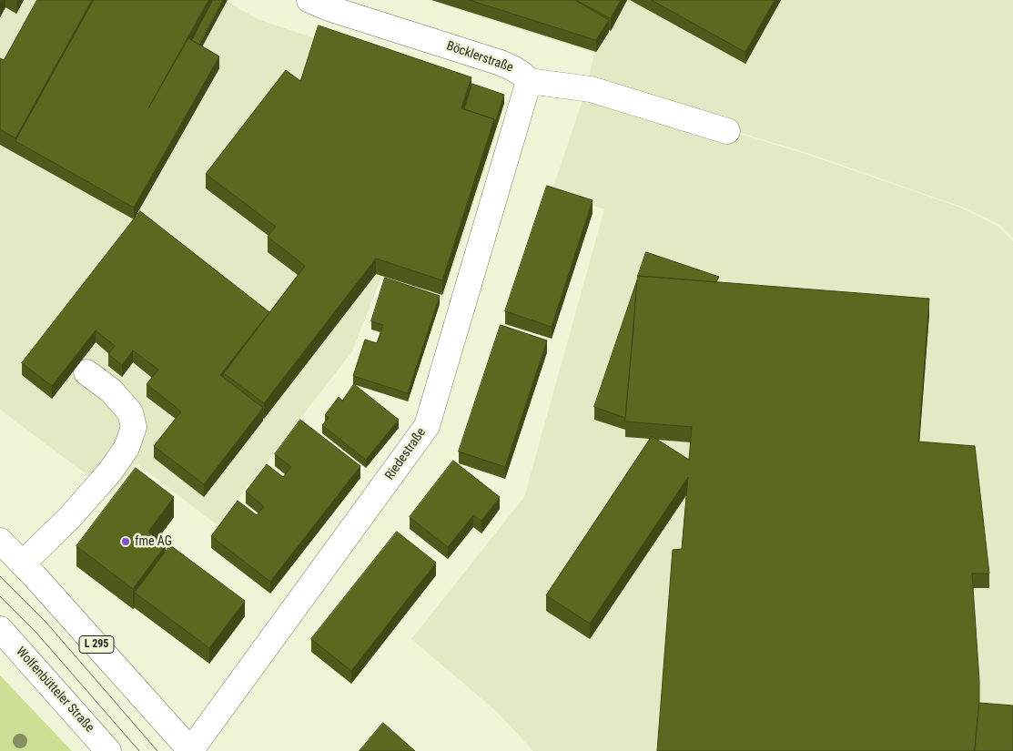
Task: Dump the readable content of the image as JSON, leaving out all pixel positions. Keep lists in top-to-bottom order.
{
  "streets": {
    "street": [
      "Böcklerstraße",
      "Riedestraße",
      "L 295",
      "Wolfenbütteler Straße"
    ]
  },
  "crossings": [
    ["Böcklerstraße", "Riedestraße"],
    ["Riedestraße", "L 295"]
  ],
  "places": ["fme AG"]
}
